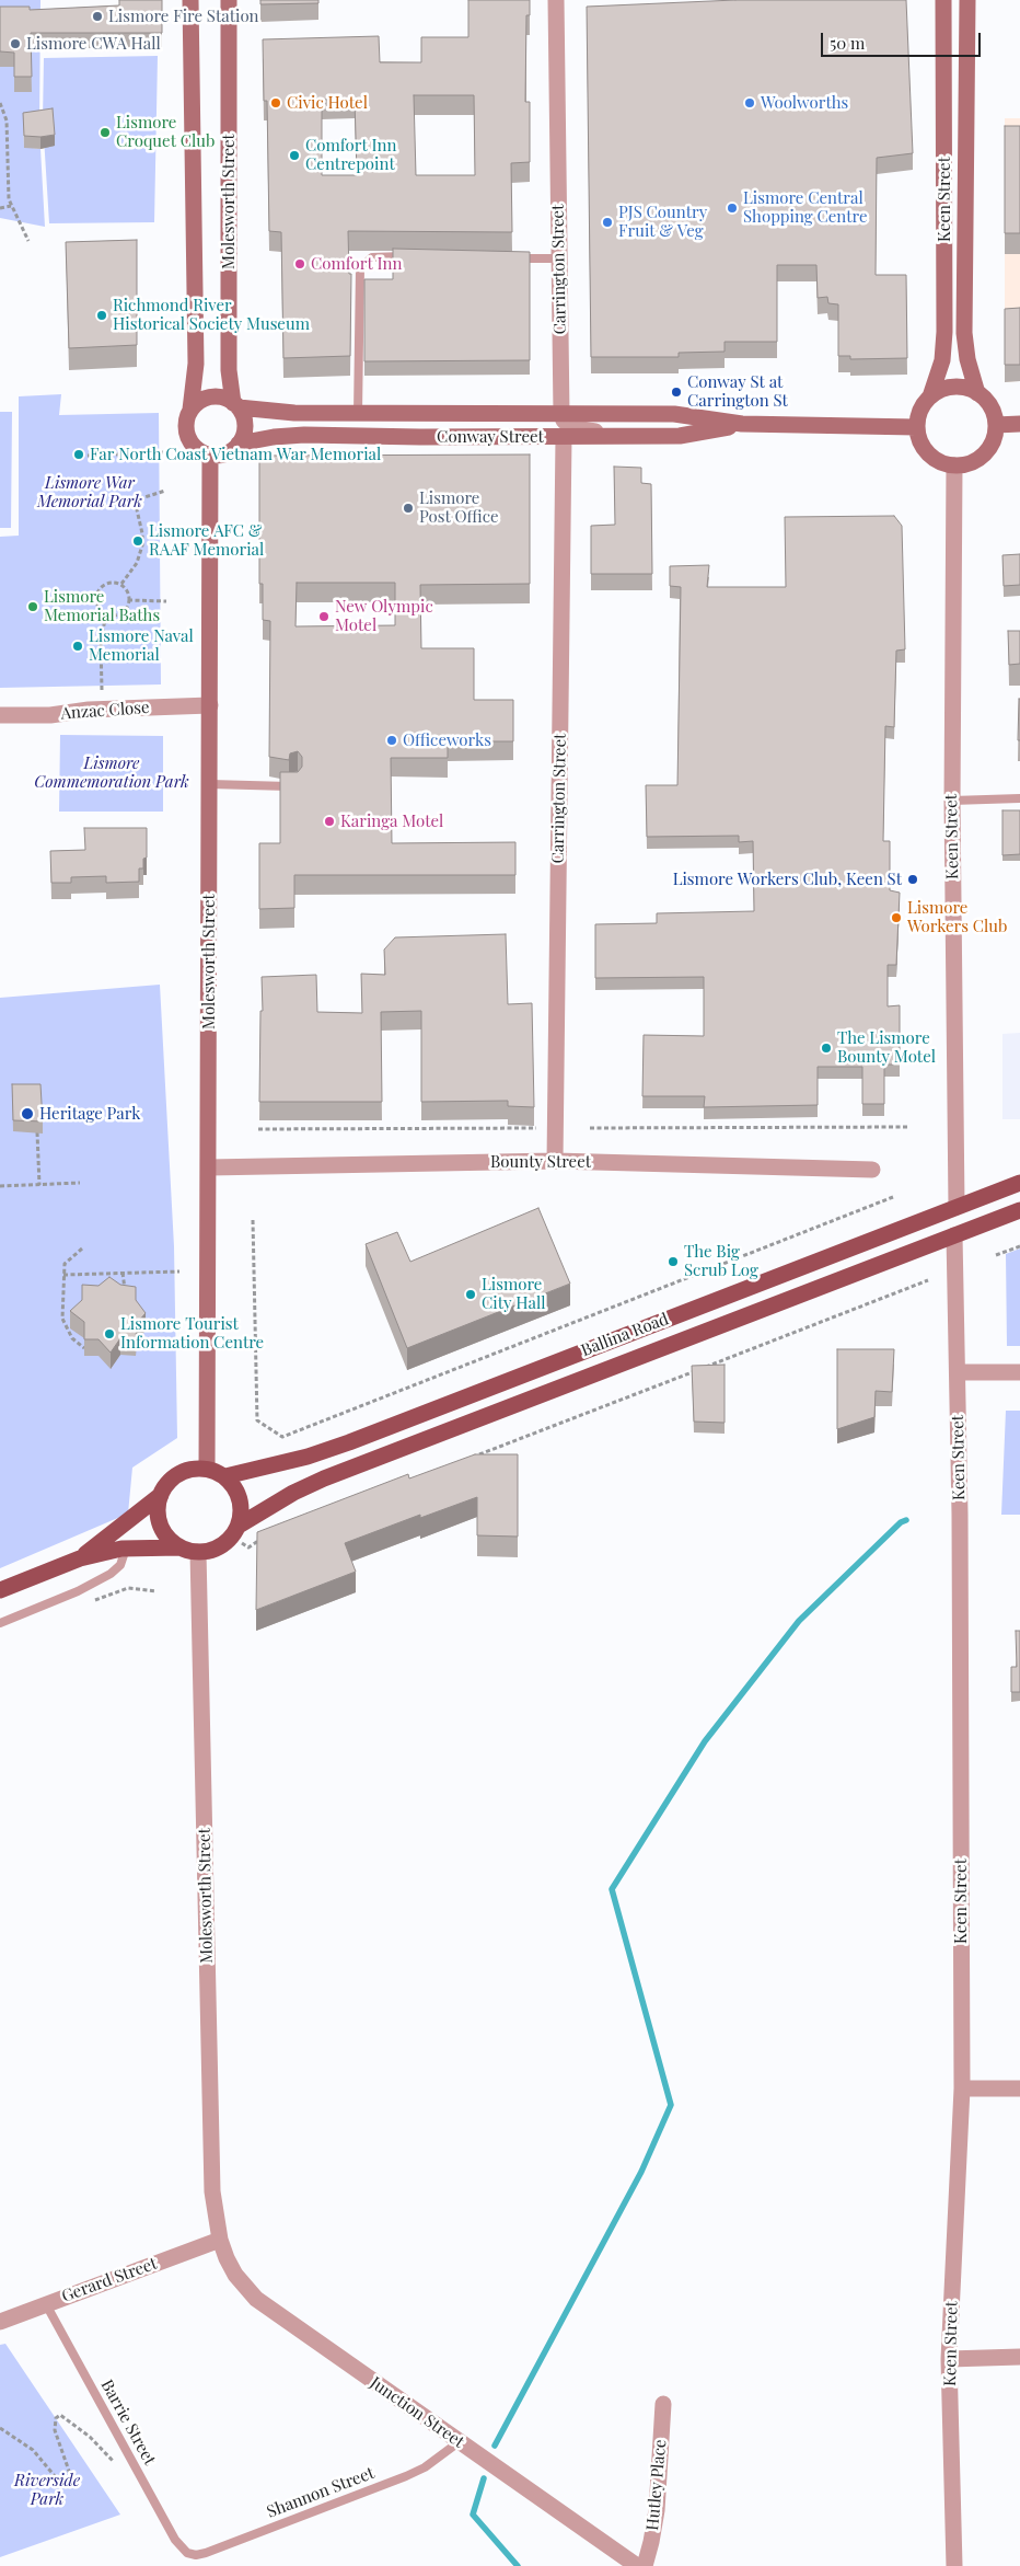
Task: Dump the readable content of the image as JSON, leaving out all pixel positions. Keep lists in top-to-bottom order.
{
  "streets": {
    "main road": ["Ballina Road"],
    "street": [
      "Keen Street",
      "Molesworth Street",
      "Carrington Street",
      "Conway Street",
      "Anzac Close",
      "Bounty Street",
      "Gerard Street",
      "Junction Street",
      "Hutley Place"
    ],
    "lane": ["Barrie Street", "Shannon Street"]
  },
  "crossings": [
    ["Keen Street", "Conway Street"],
    ["Keen Street", "Ballina Road"],
    ["Molesworth Street", "Conway Street"],
    ["Molesworth Street", "Anzac Close"],
    ["Molesworth Street", "Bounty Street"],
    ["Molesworth Street", "Ballina Road"],
    ["Molesworth Street", "Gerard Street"],
    ["Molesworth Street", "Junction Street"],
    ["Carrington Street", "Conway Street"],
    ["Carrington Street", "Bounty Street"],
    ["Gerard Street", "Junction Street"],
    ["Gerard Street", "Barrie Street"],
    ["Junction Street", "Shannon Street"],
    ["Barrie Street", "Shannon Street"]
  ],
  "parks": ["Lismore War Memorial Park", "Lismore Commemoration Park", "Riverside Park"],
  "places": [
    "Lismore Fire Station",
    "Lismore CWA Hall",
    "Civic Hotel",
    "Woolworths",
    "Lismore Croquet Club",
    "Comfort Inn Centrepoint",
    "Lismore Central Shopping Centre",
    "PJS Country Fruit & Veg",
    "Comfort Inn",
    "Richmond River Historical Society Museum",
    "Conway St at Carrington St",
    "Far North Coast Vietnam War Memorial",
    "Lismore Post Office",
    "Lismore AFC & RAAF Memorial",
    "Lismore Memorial Baths",
    "New Olympic Motel",
    "Lismore Naval Memorial",
    "Officeworks",
    "Karinga Motel",
    "Lismore Workers Club, Keen St",
    "Lismore Workers Club",
    "The Lismore Bounty Motel",
    "Heritage Park",
    "The Big Scrub Log",
    "Lismore City Hall",
    "Lismore Tourist Information Centre"
  ],
  "scale_bar": "50 m"
}
